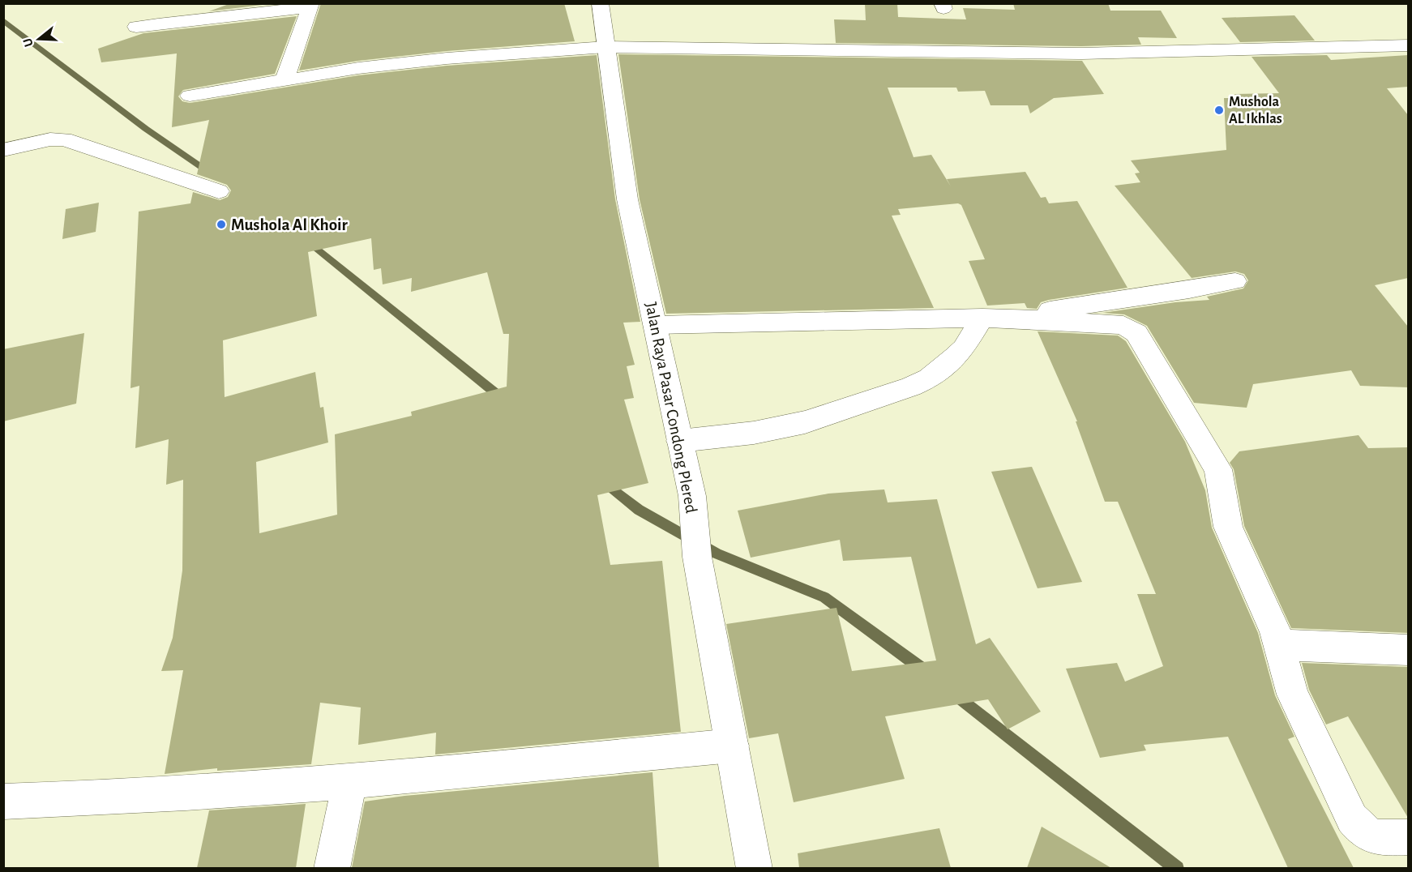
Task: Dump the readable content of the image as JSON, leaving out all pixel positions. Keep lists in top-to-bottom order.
{
  "streets": {
    "street": ["Jalan Raya Pasar Condong Plered"]
  },
  "places": ["Mushola AL Ikhlas", "Mushola Al Khoir"],
  "north": "left"
}
